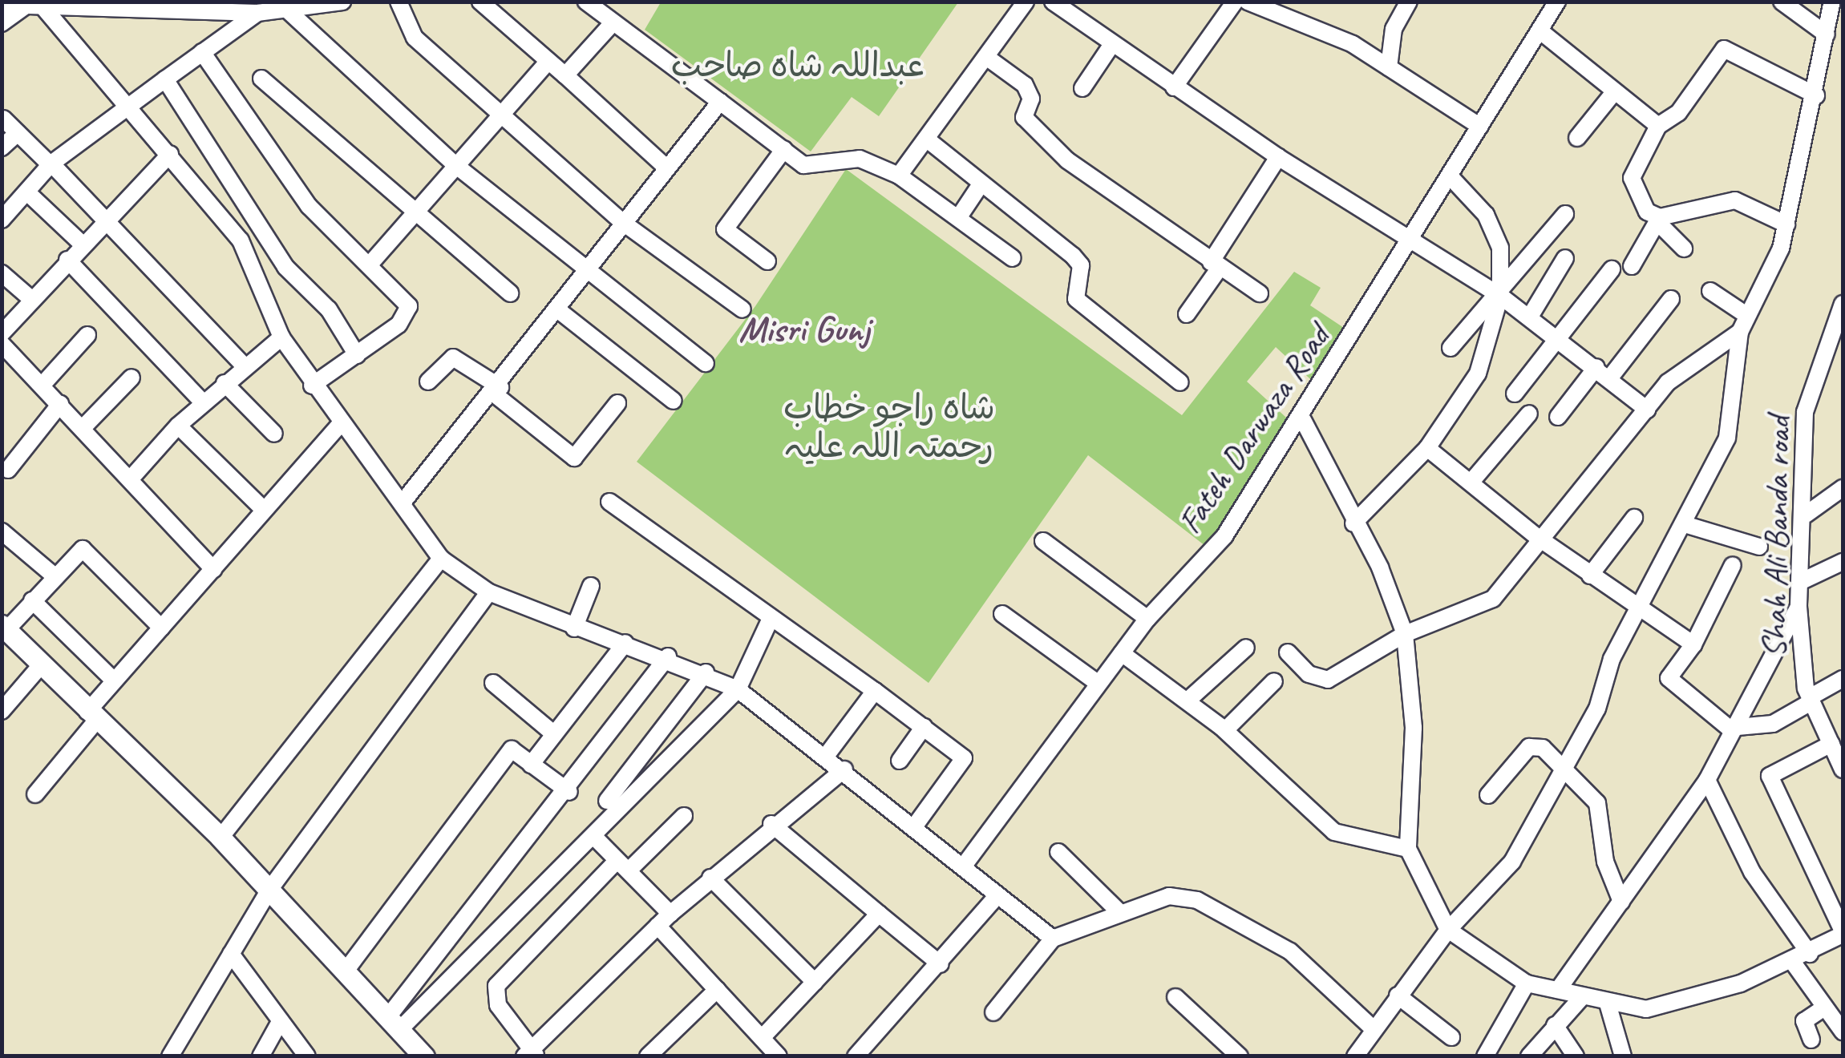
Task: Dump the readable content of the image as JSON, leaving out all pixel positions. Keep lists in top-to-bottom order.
{
  "streets": {
    "street": ["Fateh Darwaza Road", "Shah Ali Banda road"]
  },
  "districts": ["Misri Gunj"],
  "parks": ["عبداللہ شاہ صاحب", "شاہ راجو خطاب رحمتہ اللہ علیہ"]
}
